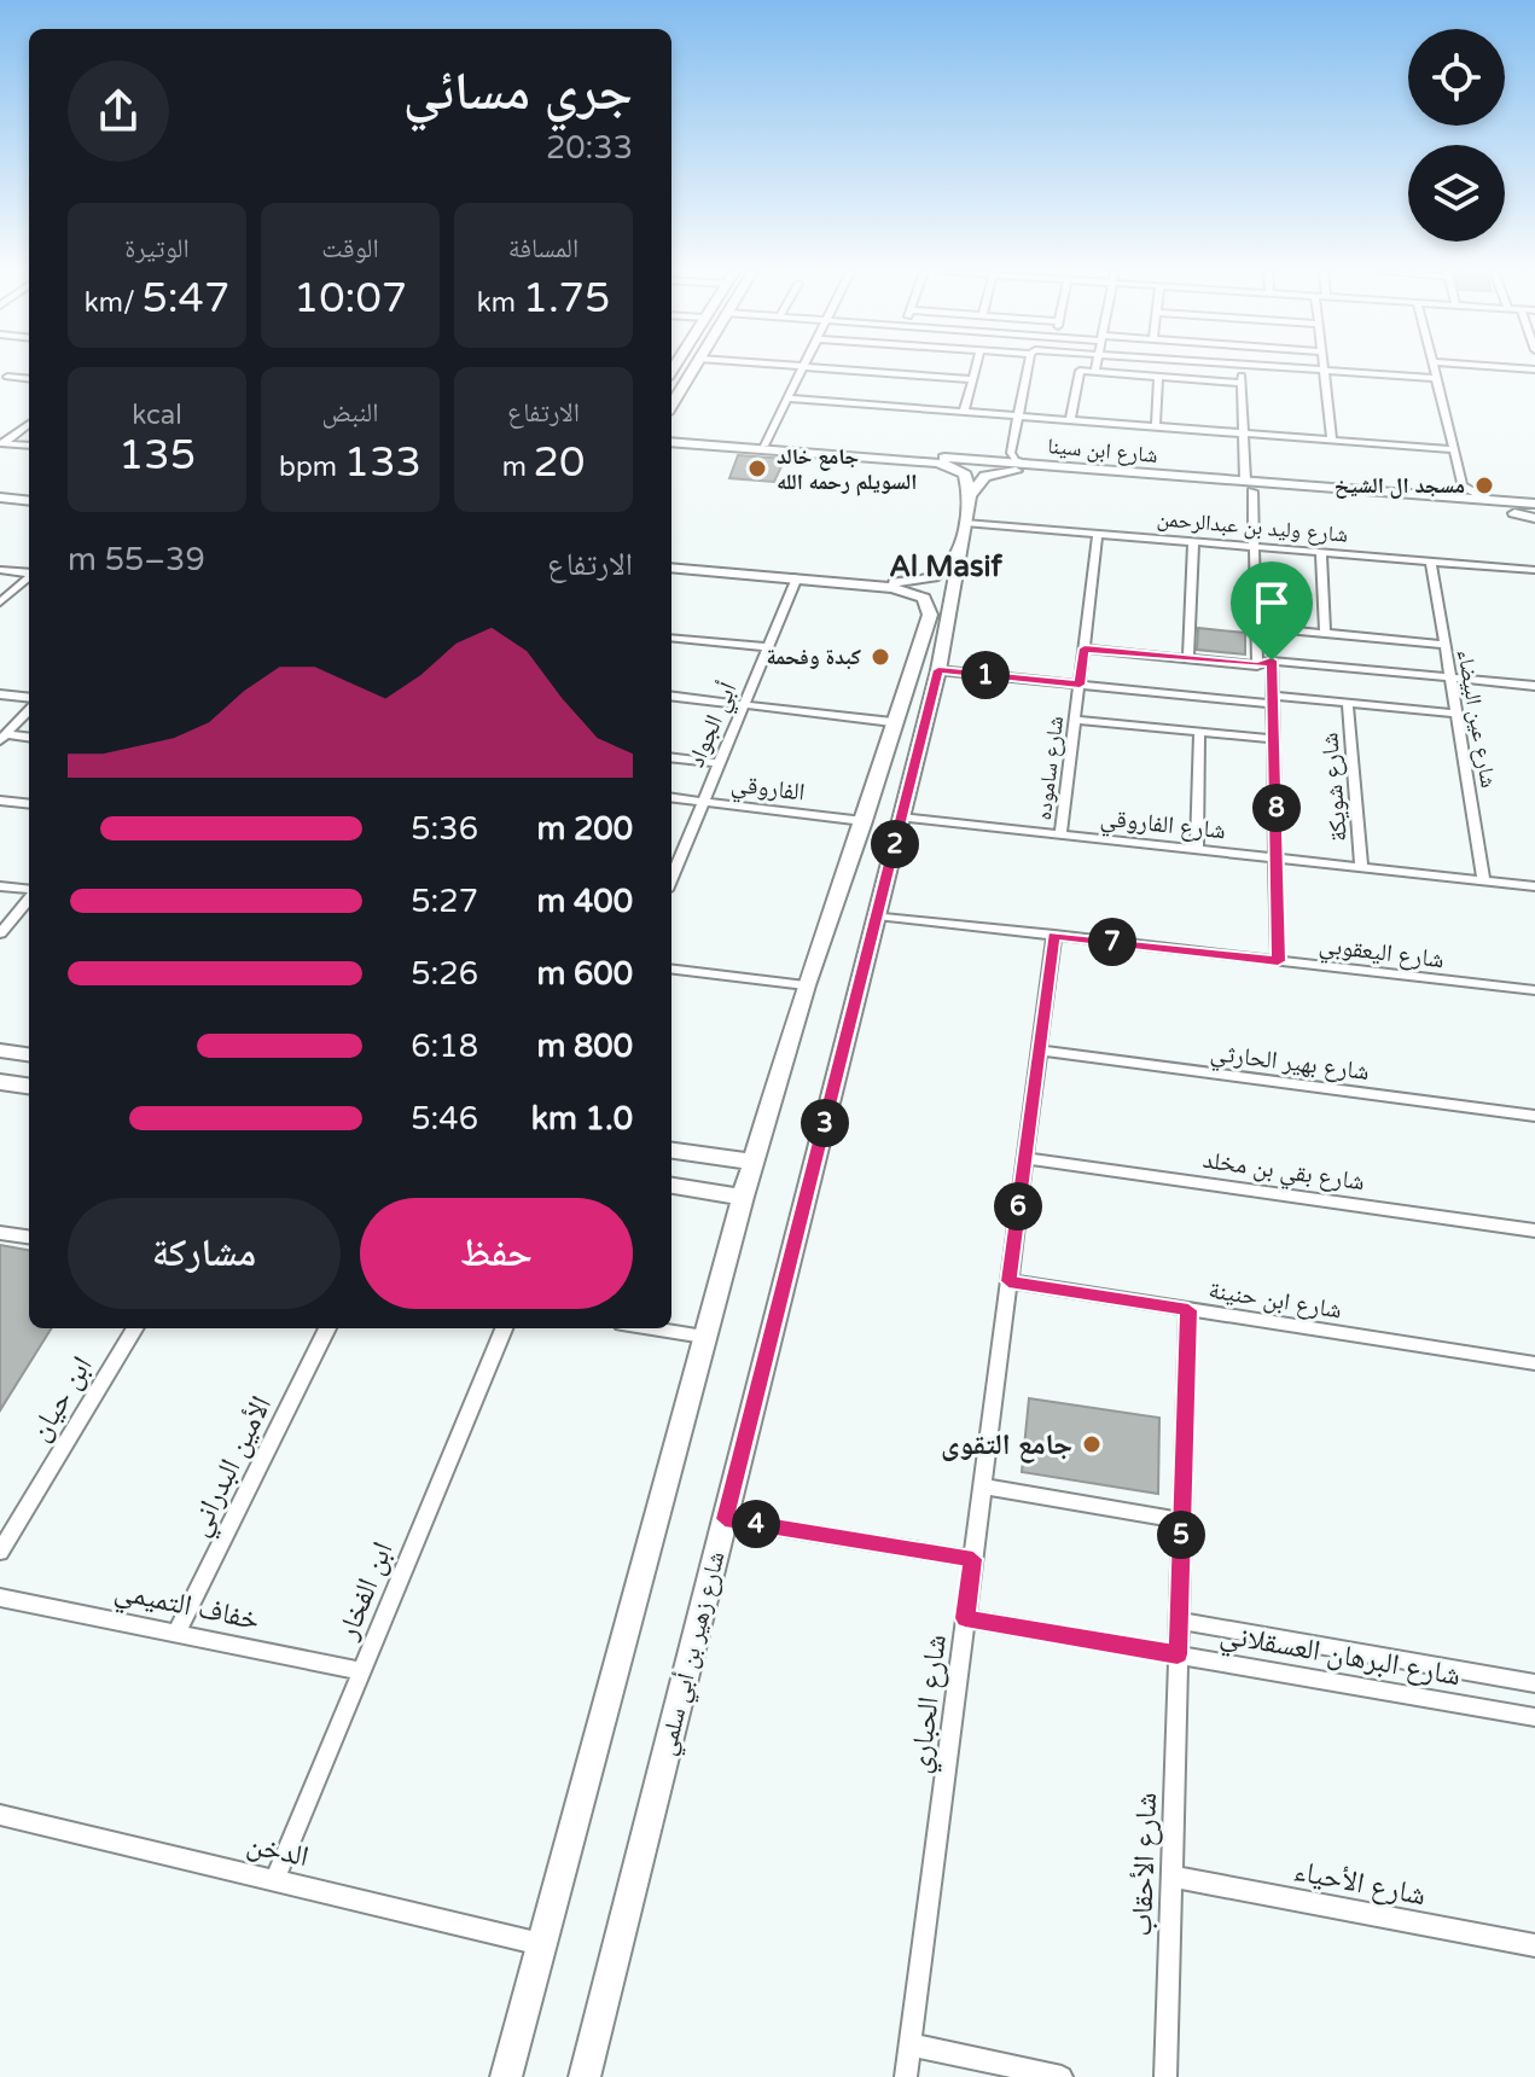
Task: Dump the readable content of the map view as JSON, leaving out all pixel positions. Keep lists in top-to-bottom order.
{
  "streets": {
    "street": [
      "شارع ابن سينا",
      "شارع وليد بن عبدالرحمن",
      "شارع عين البيضاء",
      "أبي الجواد",
      "شارع ساموده",
      "الفاروقي",
      "شارع شويكة",
      "شارع الفاروقي",
      "شارع اليعقوبي",
      "شارع بهير الحارثي",
      "شارع بقي بن مخلد",
      "شارع ابن حنينة",
      "ابن حيان",
      "الأمين البدراني",
      "ابن الفخار",
      "خفاف التميمي",
      "شارع زهير بن أبي سلمي",
      "شارع البرهان العسقلاني",
      "شارع الحباري",
      "الدخن",
      "شارع الأحقاب",
      "شارع الأحياء"
    ]
  },
  "crossings": [
    ["شارع ابن سينا", "شارع زهير بن أبي سلمي"],
    ["شارع وليد بن عبدالرحمن", "شارع عين البيضاء"],
    ["شارع وليد بن عبدالرحمن", "شارع ساموده"],
    ["شارع وليد بن عبدالرحمن", "شارع زهير بن أبي سلمي"],
    ["شارع عين البيضاء", "شارع الفاروقي"],
    ["أبي الجواد", "الفاروقي"],
    ["شارع ساموده", "شارع الفاروقي"],
    ["شارع شويكة", "شارع الفاروقي"],
    ["شارع الفاروقي", "شارع زهير بن أبي سلمي"],
    ["شارع اليعقوبي", "شارع زهير بن أبي سلمي"],
    ["شارع اليعقوبي", "شارع الحباري"],
    ["شارع بهير الحارثي", "شارع الحباري"],
    ["شارع بقي بن مخلد", "شارع الحباري"],
    ["شارع ابن حنينة", "شارع الحباري"],
    ["شارع ابن حنينة", "شارع الأحقاب"],
    ["الأمين البدراني", "خفاف التميمي"],
    ["ابن الفخار", "خفاف التميمي"],
    ["ابن الفخار", "الدخن"],
    ["شارع البرهان العسقلاني", "شارع الحباري"],
    ["شارع البرهان العسقلاني", "شارع الأحقاب"],
    ["شارع الأحقاب", "شارع الأحياء"]
  ],
  "districts": ["Al Masif"],
  "places": [
    "جامع خالد السويلم رحمه الله",
    "مسجد ال الشيخ",
    "كبدة وفحمة",
    "جامع التقوى"
  ],
  "page": {
    "heading": ["جري مسائي", "20:33"],
    "stats": [
      ["المسافة", "1.75 km"],
      ["الوقت", "10:07"],
      ["الوتيرة", "5:47 /km"],
      ["الارتفاع", "20 m"],
      ["النبض", "133 bpm"],
      ["kcal", "135"]
    ],
    "chart": ["الارتفاع", "39–55 m"],
    "pins": [
      "1",
      "8",
      "2",
      "7",
      "3",
      "6",
      "4",
      "5"
    ],
    "list": [
      {
        "name": "200 m",
        "note": "5:36"
      },
      {
        "name": "400 m",
        "note": "5:27"
      },
      {
        "name": "600 m",
        "note": "5:26"
      },
      {
        "name": "800 m",
        "note": "6:18"
      },
      {
        "name": "1.0 km",
        "note": "5:46"
      }
    ],
    "buttons": ["حفظ", "مشاركة"]
  }
}
